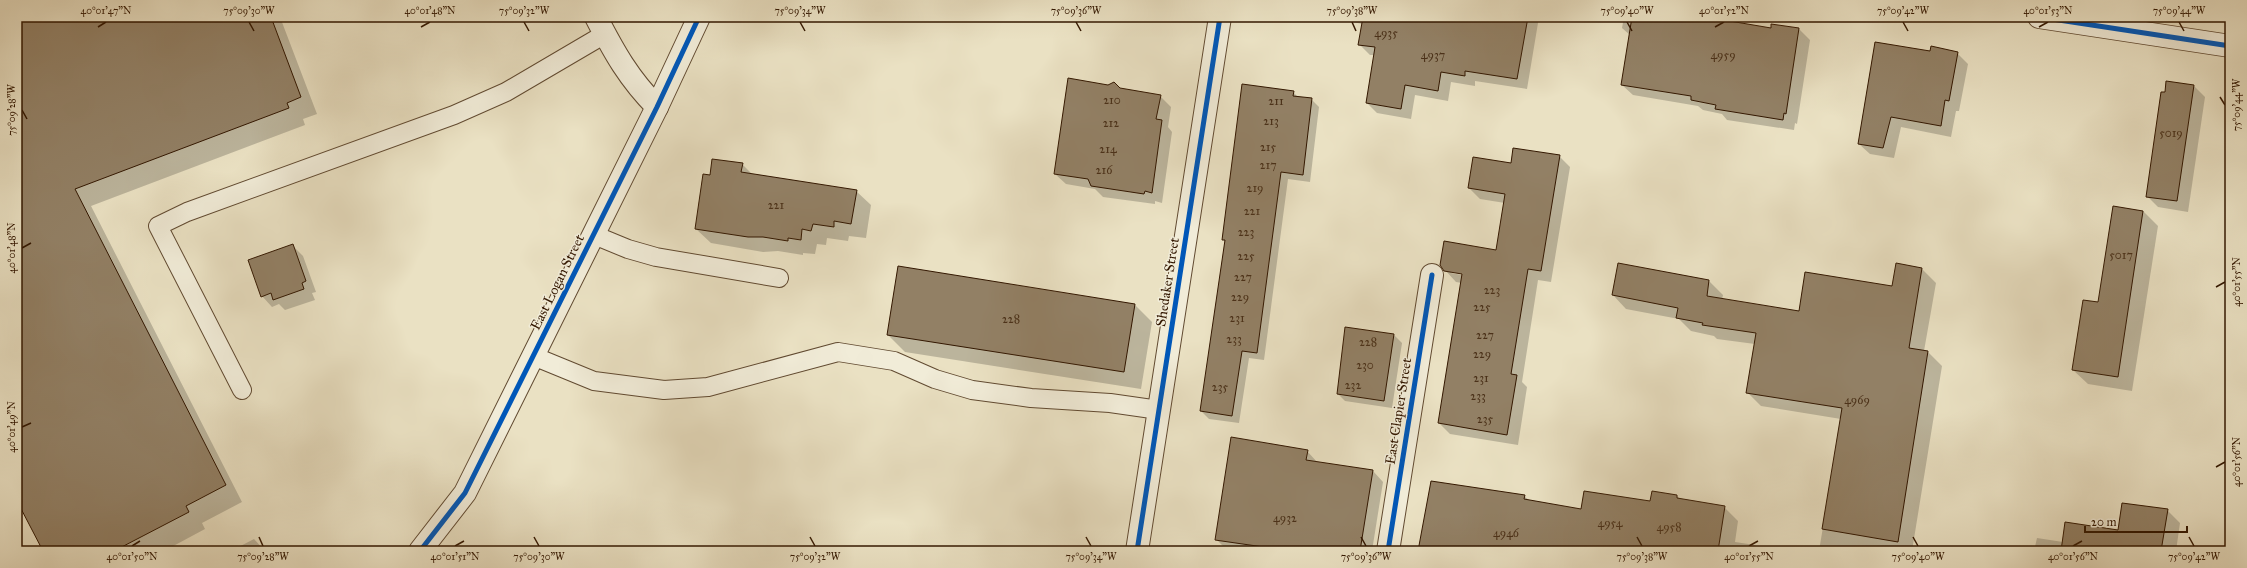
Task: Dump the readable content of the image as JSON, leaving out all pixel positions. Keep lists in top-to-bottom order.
{
  "streets": {
    "street": ["East Logan Street", "Shedaker Street", "East Clapier Street"]
  },
  "house_numbers": [
    "4935",
    "4937",
    "4959",
    "210",
    "211",
    "213",
    "212",
    "5019",
    "215",
    "214",
    "217",
    "216",
    "219",
    "221",
    "221",
    "223",
    "5017",
    "225",
    "227",
    "223",
    "229",
    "225",
    "231",
    "228",
    "227",
    "233",
    "228",
    "229",
    "230",
    "231",
    "232",
    "235",
    "233",
    "4969",
    "235",
    "4932",
    "4954",
    "4958",
    "4946"
  ],
  "scale_bar": "20 m",
  "coordinates": [
    "40°01'47\"N",
    "75°09'30\"W",
    "40°01'48\"N",
    "75°09'32\"W",
    "75°09'34\"W",
    "75°09'36\"W",
    "75°09'38\"W",
    "75°09'40\"W",
    "40°01'52\"N",
    "75°09'42\"W",
    "40°01'53\"N",
    "75°09'44\"W",
    "75°09'28\"W",
    "40°01'55\"N",
    "40°01'49\"N",
    "40°01'56\"N",
    "40°01'50\"N",
    "40°01'51\"N"
  ]
}
